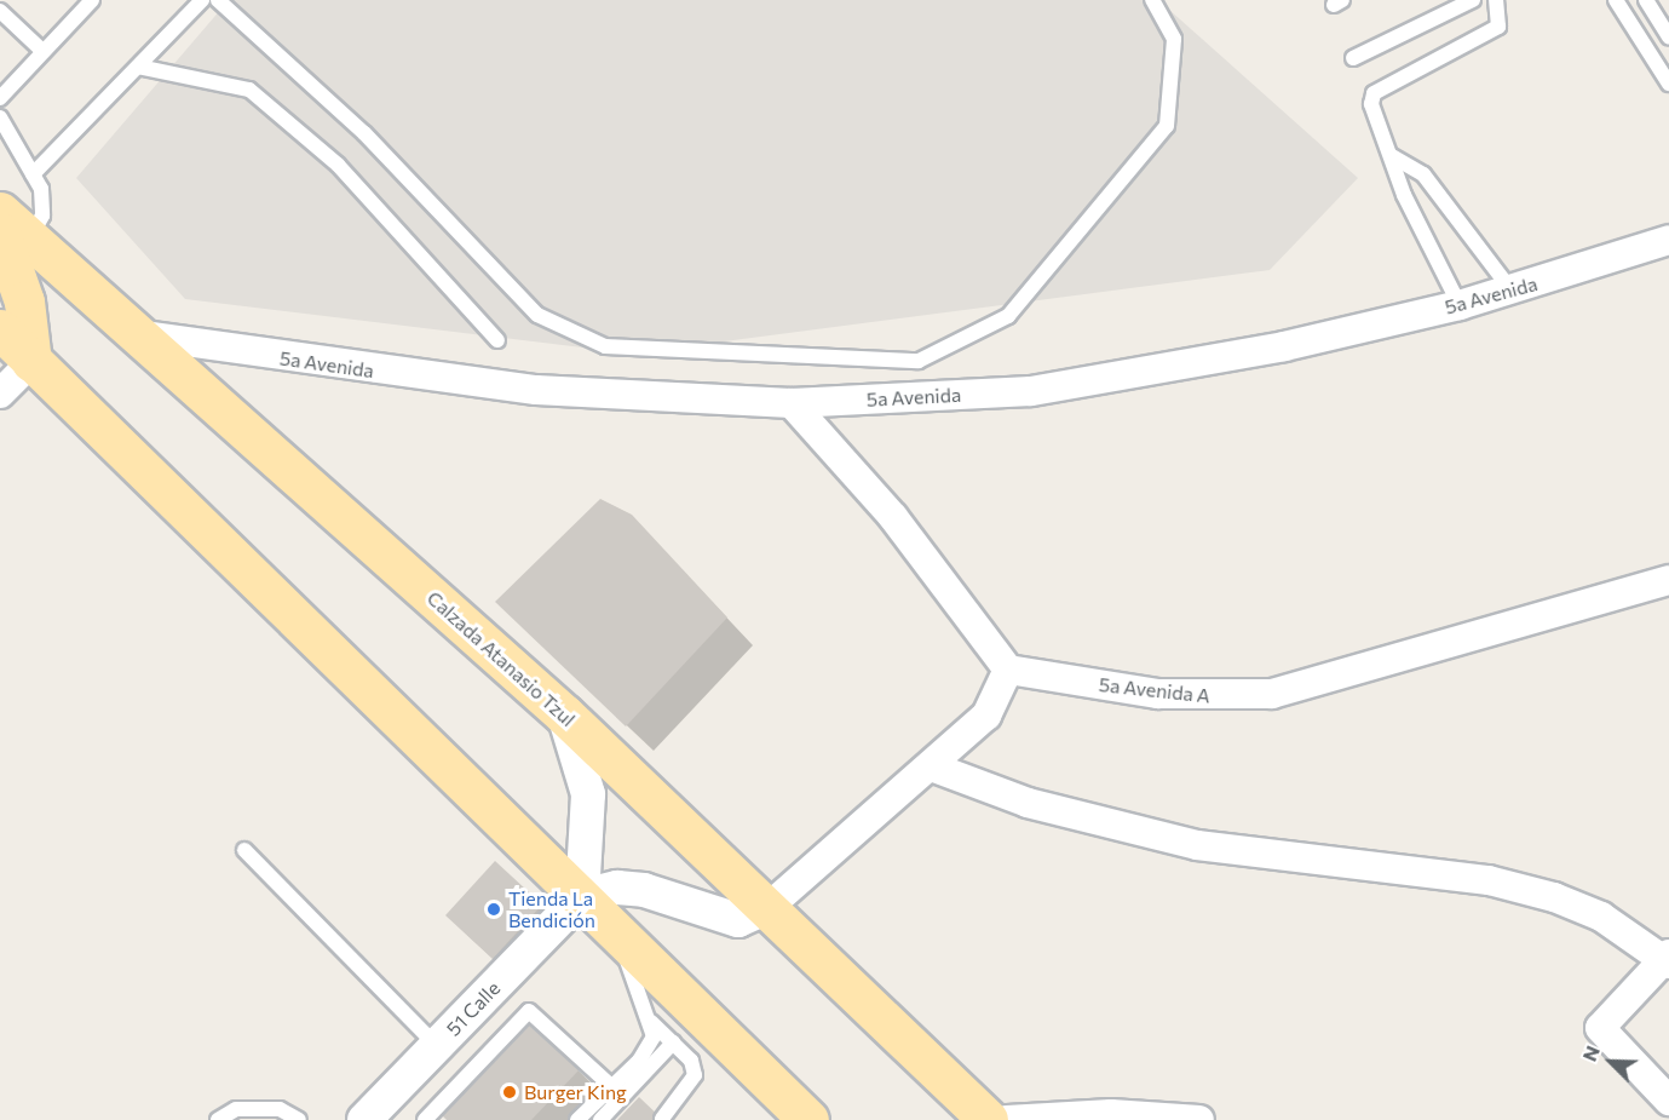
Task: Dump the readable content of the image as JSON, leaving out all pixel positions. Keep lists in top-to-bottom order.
{
  "streets": {
    "main road": ["Calzada Atanasio Tzul"],
    "street": ["5a Avenida", "5a Avenida A", "51 Calle"]
  },
  "crossings": [
    ["5a Avenida", "Calzada Atanasio Tzul"]
  ],
  "places": ["Tienda La Bendición", "Burger King"],
  "north": "top left"
}
